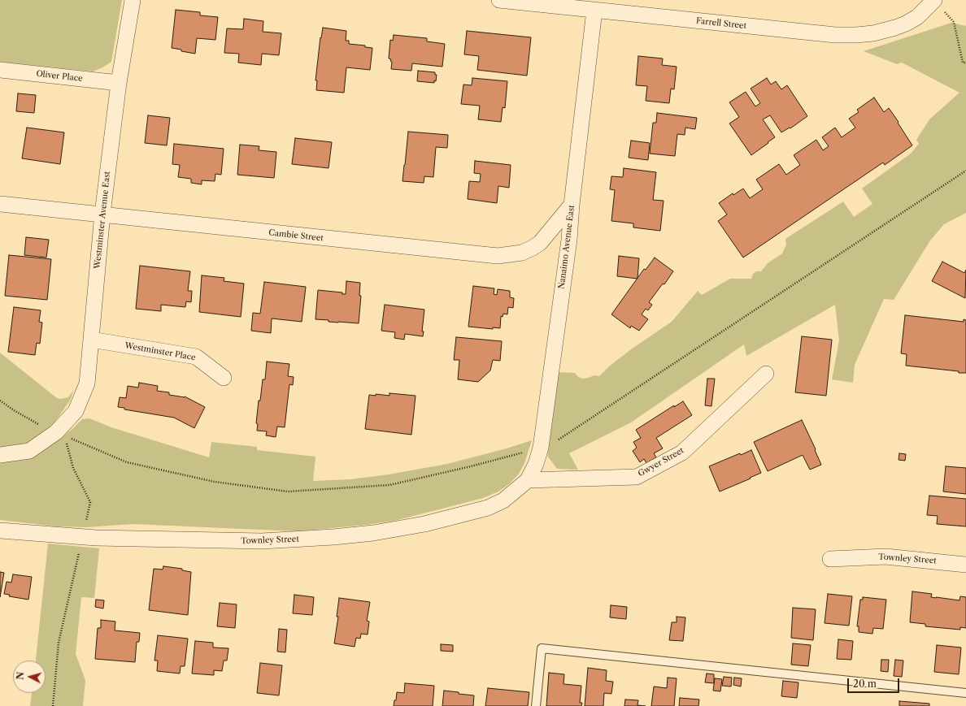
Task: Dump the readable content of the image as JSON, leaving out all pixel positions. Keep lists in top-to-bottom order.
{
  "streets": {
    "street": [
      "Farrell Street",
      "Oliver Place",
      "Westminster Avenue East",
      "Cambie Street",
      "Nanaimo Avenue East",
      "Westminster Place",
      "Gwyer Street",
      "Townley Street"
    ]
  },
  "crossings": [
    ["Farrell Street", "Nanaimo Avenue East"],
    ["Oliver Place", "Westminster Avenue East"],
    ["Westminster Avenue East", "Cambie Street"],
    ["Westminster Avenue East", "Westminster Place"],
    ["Cambie Street", "Nanaimo Avenue East"],
    ["Nanaimo Avenue East", "Gwyer Street"],
    ["Nanaimo Avenue East", "Townley Street"],
    ["Gwyer Street", "Townley Street"]
  ],
  "scale_bar": "20 m",
  "north": "left"
}
